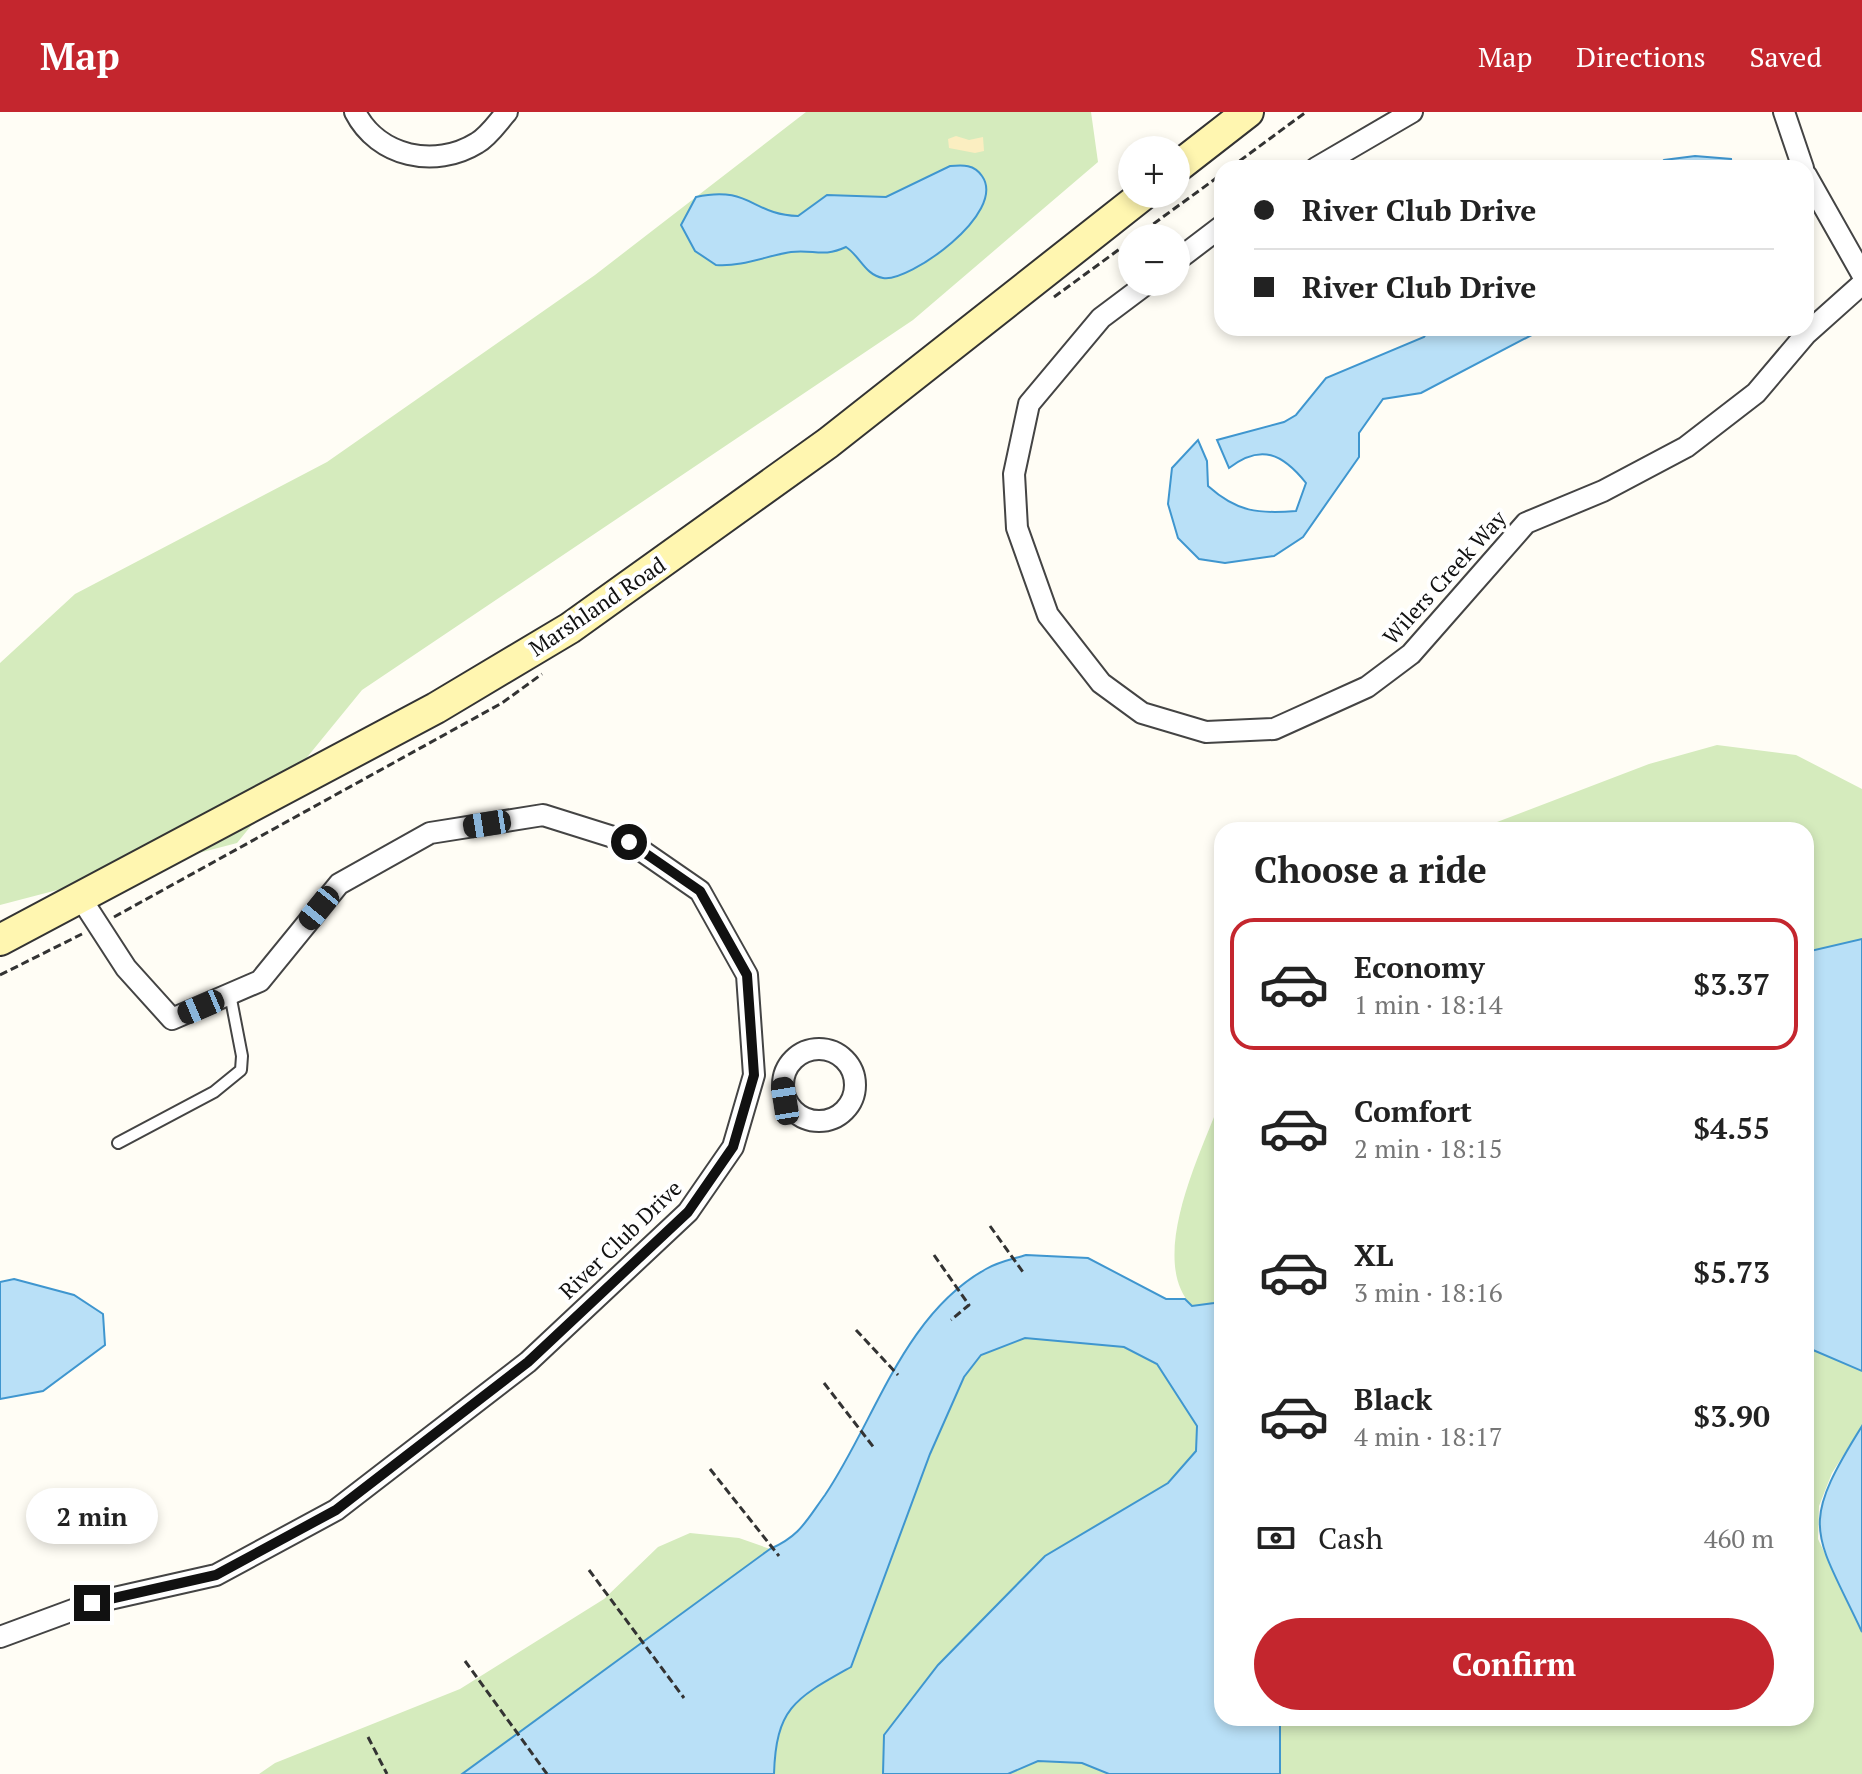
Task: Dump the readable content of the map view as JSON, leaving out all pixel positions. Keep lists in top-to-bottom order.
{
  "streets": {
    "street": ["Wilers Creek Way", "Marshland Road", "River Club Drive"]
  },
  "crossings": [
    ["Marshland Road", "River Club Drive"]
  ],
  "page": {
    "header": "Map",
    "nav": ["Map", "Directions", "Saved"],
    "map_buttons": ["+", "−"],
    "banner": ["River Club Drive", "River Club Drive"],
    "heading": "Choose a ride",
    "list": [
      {
        "name": "Economy",
        "note": "1 min · 18:14",
        "value": "$3.37"
      },
      {
        "name": "Comfort",
        "note": "2 min · 18:15",
        "value": "$4.55"
      },
      {
        "name": "XL",
        "note": "3 min · 18:16",
        "value": "$5.73"
      },
      {
        "name": "Black",
        "note": "4 min · 18:17",
        "value": "$3.90"
      }
    ],
    "bubble": "2 min",
    "pay": ["Cash", "460 m"],
    "buttons": "Confirm"
  }
}
